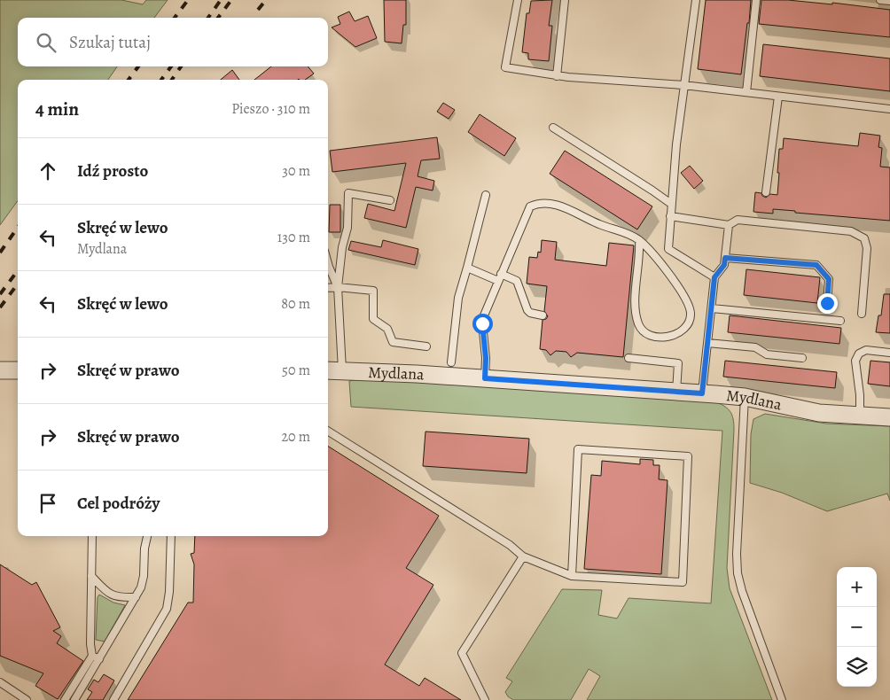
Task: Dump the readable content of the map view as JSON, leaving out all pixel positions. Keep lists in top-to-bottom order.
{
  "streets": {
    "street": ["Mydlana"]
  },
  "page": {
    "search": "Szukaj tutaj",
    "heading": ["4 min", "Pieszo · 310 m"],
    "list": [
      ["Idź prosto", "30 m"],
      ["Skręć w lewo", "Mydlana", "130 m"],
      ["Skręć w lewo", "80 m"],
      ["Skręć w prawo", "50 m"],
      ["Skręć w prawo", "20 m"],
      "Cel podróży"
    ],
    "map_buttons": ["+", "−"]
  }
}
